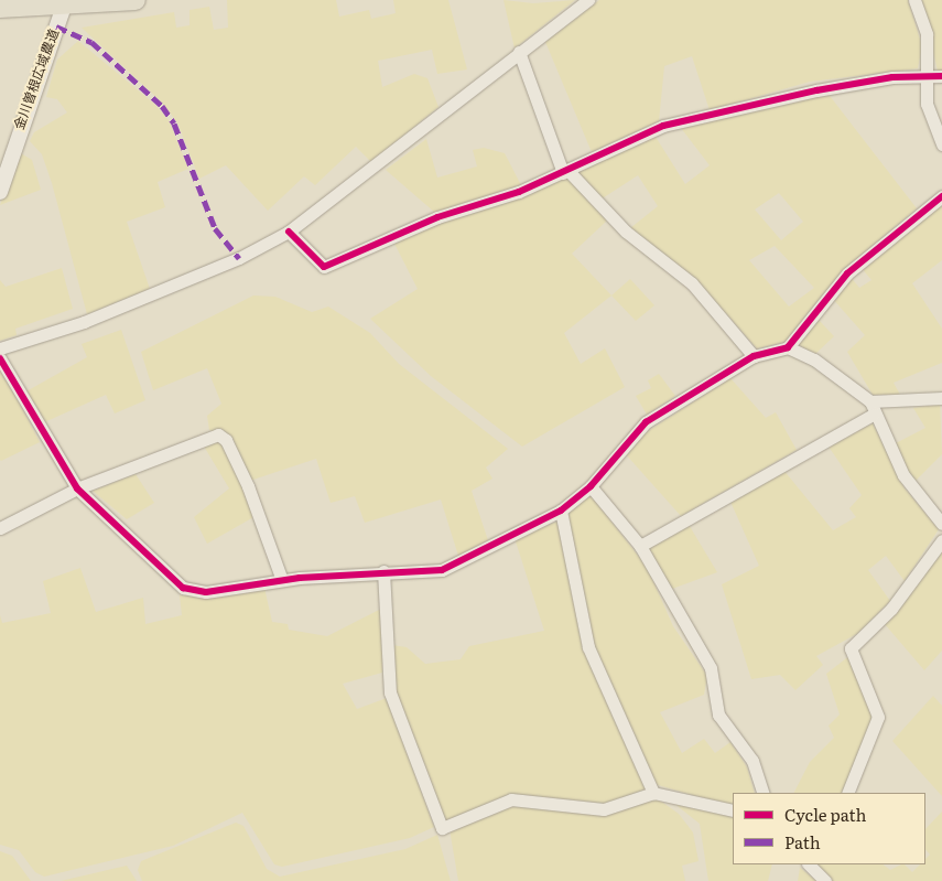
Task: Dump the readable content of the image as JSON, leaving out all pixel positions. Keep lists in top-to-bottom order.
{
  "streets": {
    "street": ["金川曽根広域農道"]
  },
  "legend": ["Cycle path", "Path"]
}
